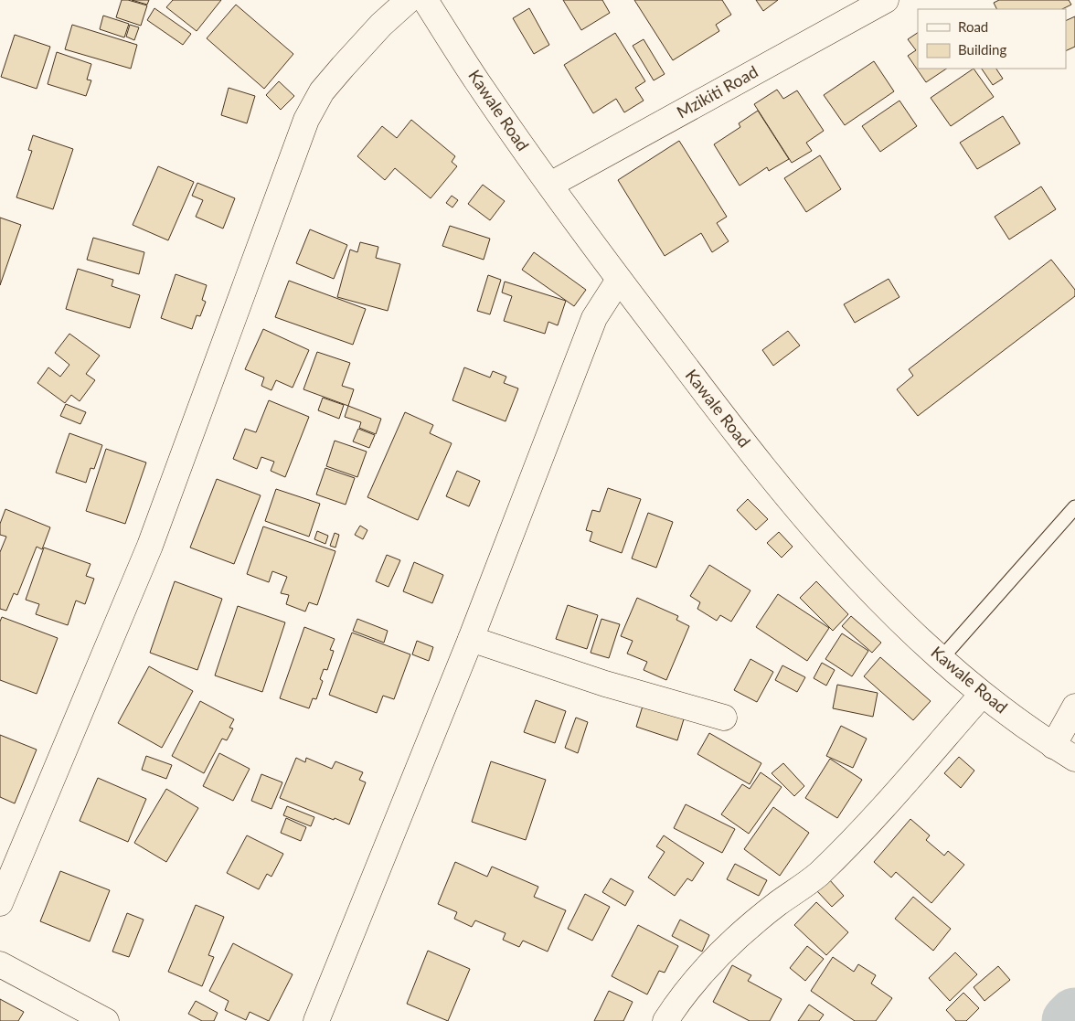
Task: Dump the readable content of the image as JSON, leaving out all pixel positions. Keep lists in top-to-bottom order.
{
  "streets": {
    "street": ["Mzikiti Road", "Kawale Road"]
  },
  "crossings": [
    ["Mzikiti Road", "Kawale Road"]
  ],
  "legend": ["Road", "Building"]
}
